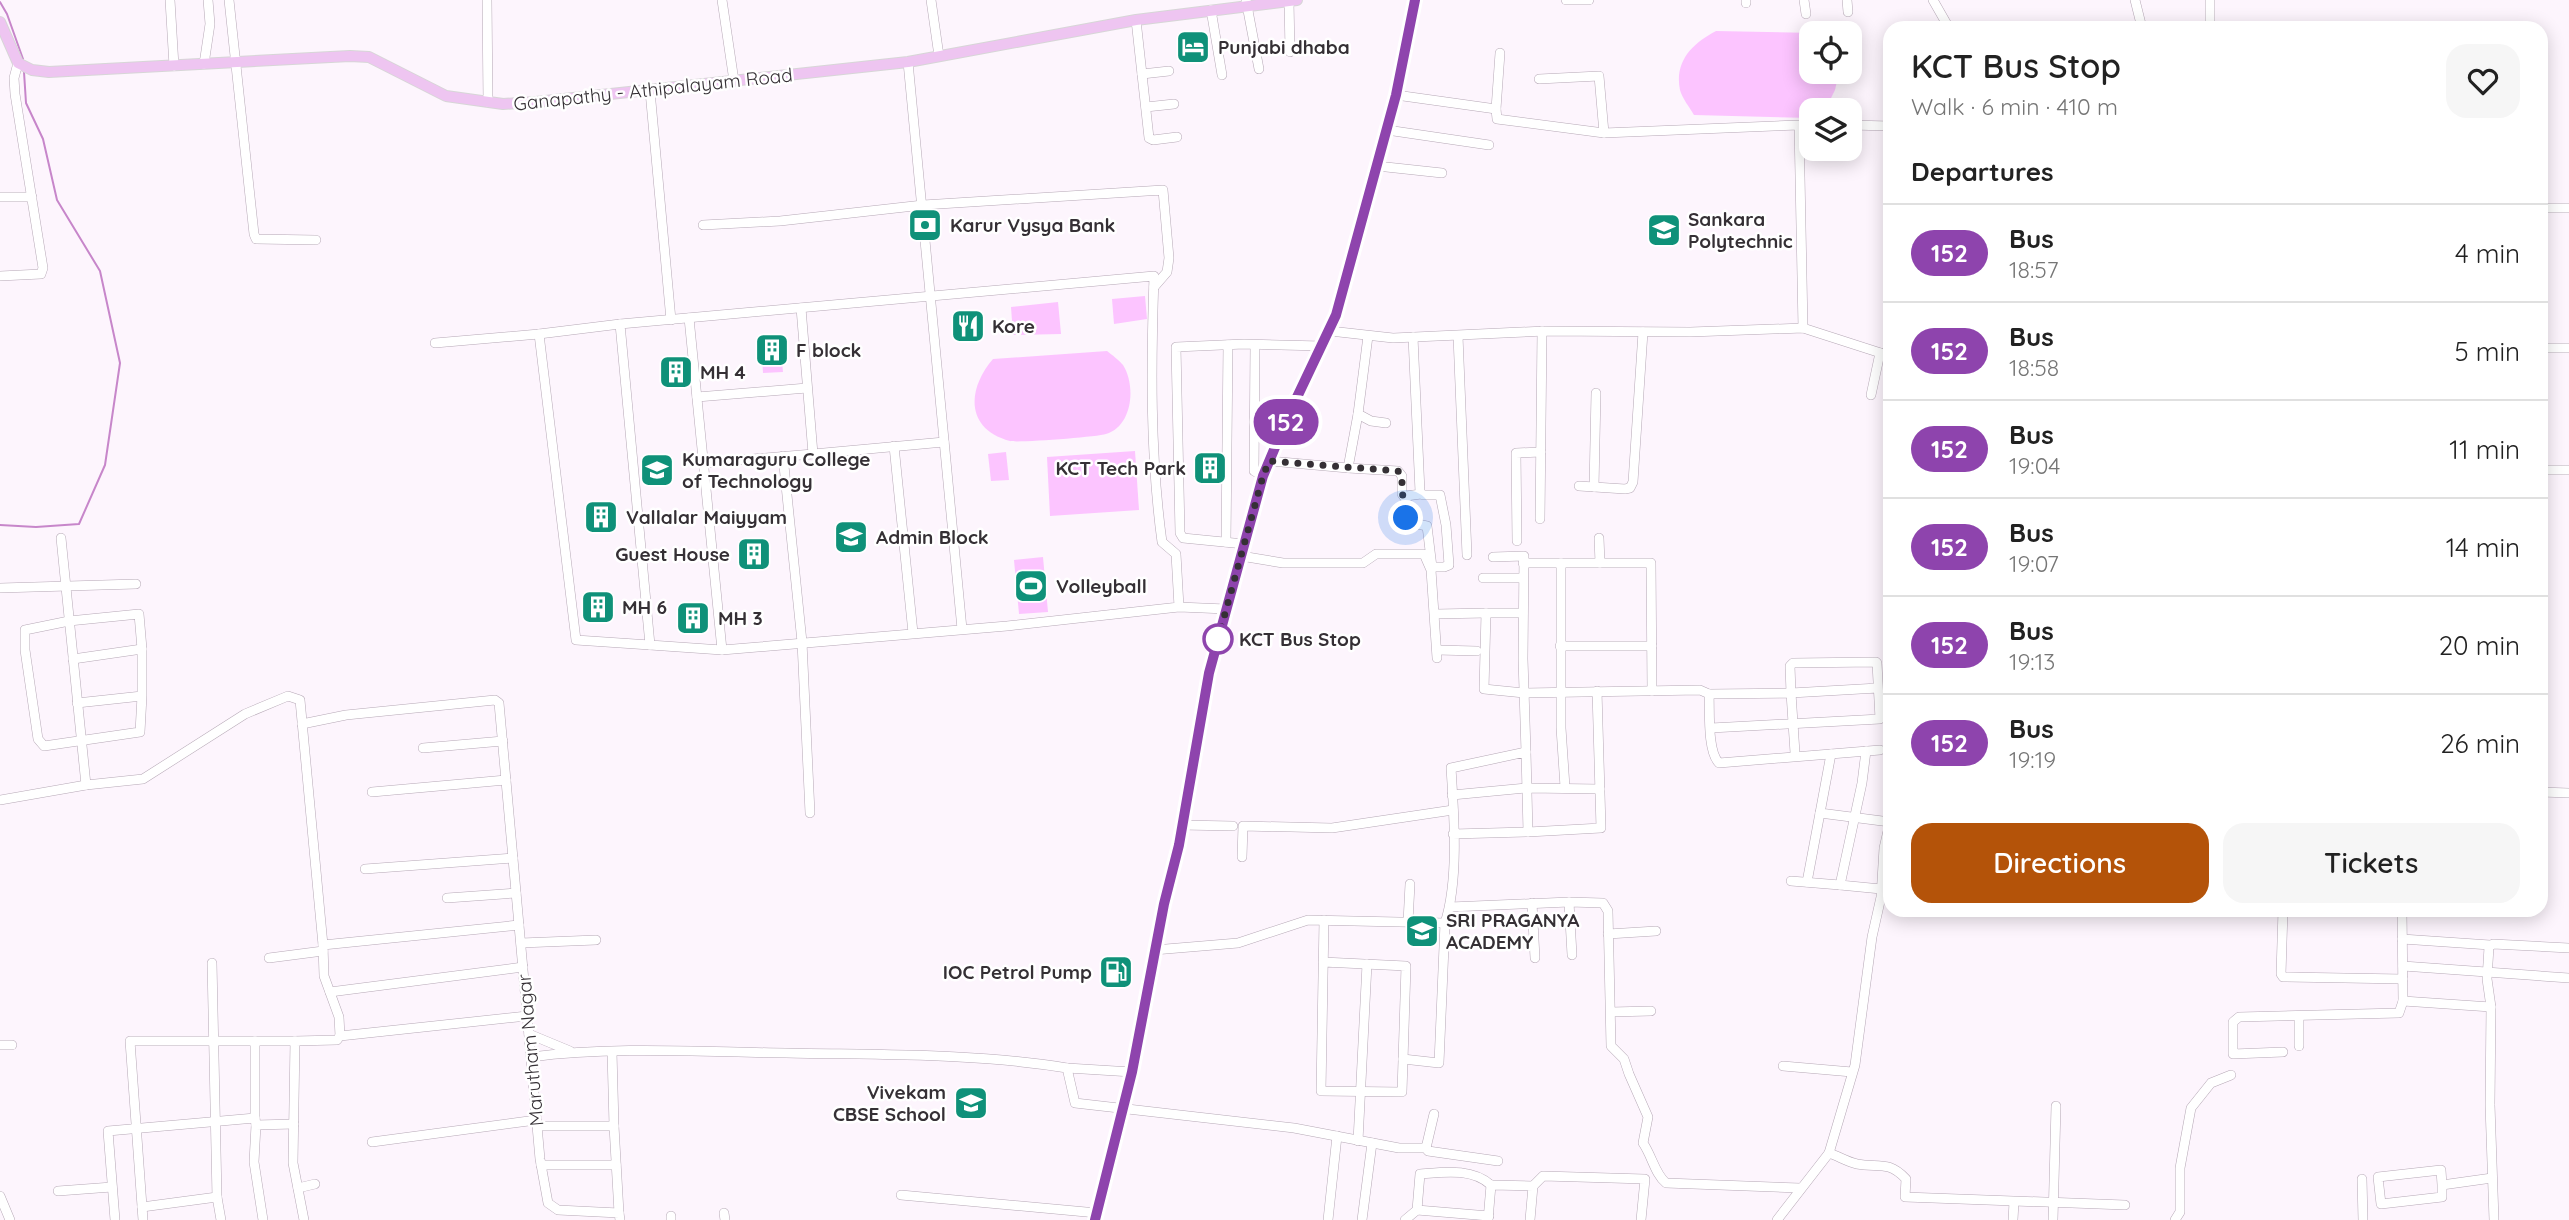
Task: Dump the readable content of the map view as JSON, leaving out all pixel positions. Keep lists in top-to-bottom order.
{
  "streets": {
    "main road": ["Ganapathy - Athipalayam Road"],
    "street": ["Marutham Nagar"]
  },
  "places": {
    "hotel": ["Punjabi dhaba"],
    "bank": ["Karur Vysya Bank"],
    "school or university": [
      "Sankara Polytechnic",
      "Kumaraguru College of Technology",
      "Admin Block",
      "SRI PRAGANYA ACADEMY",
      "Vivekam CBSE School"
    ],
    "restaurant": ["Kore"],
    "building": [
      "F block",
      "MH 4",
      "KCT Tech Park",
      "Vallalar Maiyyam",
      "Guest House",
      "MH 6",
      "MH 3"
    ],
    "sports": ["Volleyball"],
    "other": ["KCT Bus Stop"],
    "fuel station": ["IOC Petrol Pump"]
  },
  "lines": ["bus line 152"],
  "page": {
    "on_map": "152",
    "heading": [
      ["KCT Bus Stop", "Walk · 6 min · 410 m"],
      "Departures"
    ],
    "list": [
      {
        "mark": "152",
        "name": "Bus",
        "note": "18:57",
        "value": "4 min"
      },
      {
        "mark": "152",
        "name": "Bus",
        "note": "18:58",
        "value": "5 min"
      },
      {
        "mark": "152",
        "name": "Bus",
        "note": "19:04",
        "value": "11 min"
      },
      {
        "mark": "152",
        "name": "Bus",
        "note": "19:07",
        "value": "14 min"
      },
      {
        "mark": "152",
        "name": "Bus",
        "note": "19:13",
        "value": "20 min"
      },
      {
        "mark": "152",
        "name": "Bus",
        "note": "19:19",
        "value": "26 min"
      }
    ],
    "buttons": ["Directions", "Tickets"]
  }
}
